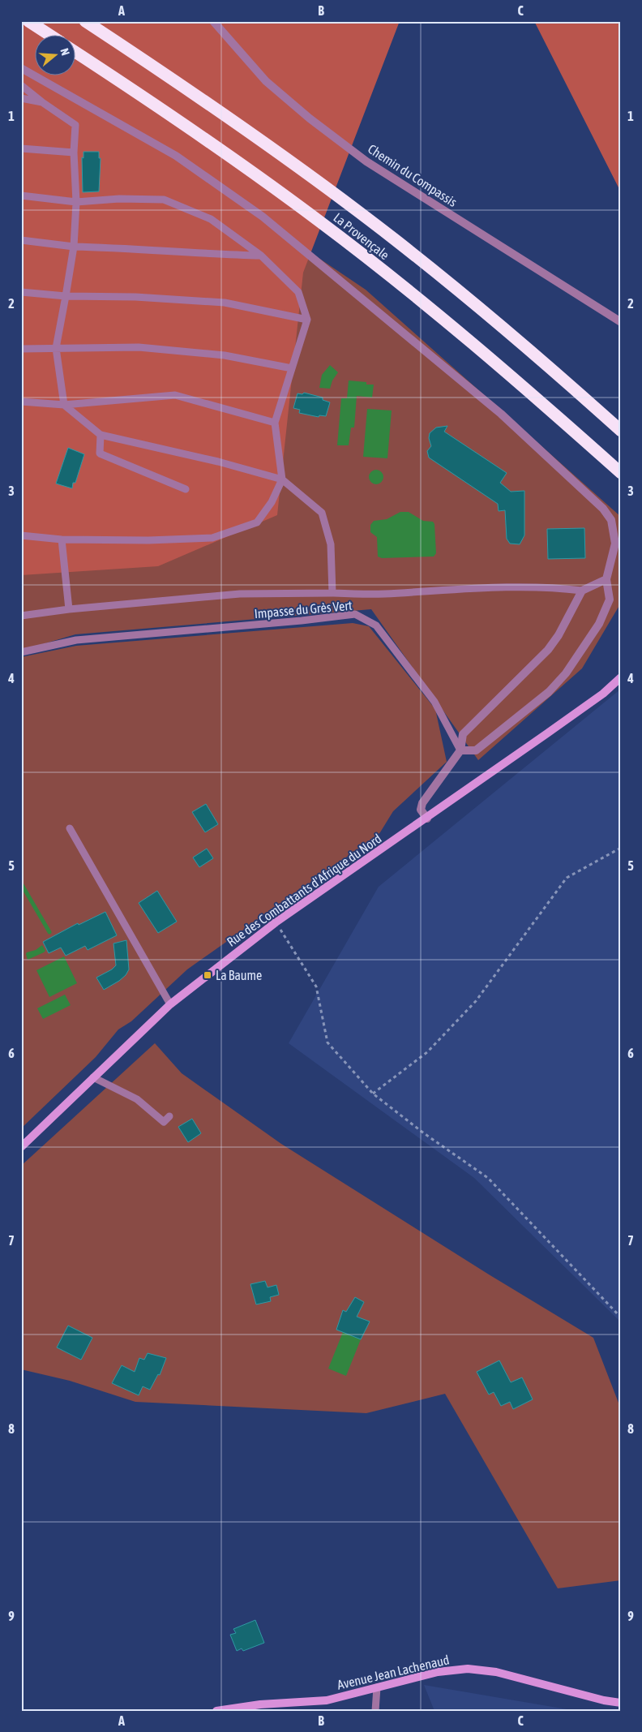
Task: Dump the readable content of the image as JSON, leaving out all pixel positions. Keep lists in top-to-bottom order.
{
  "streets": {
    "highway": ["La Provençale"],
    "main road": ["Rue des Combattants d'Afrique du Nord", "Avenue Jean Lachenaud"],
    "street": ["Chemin du Compassis"],
    "lane": ["Impasse du Grès Vert"]
  },
  "places": {
    "transit": ["La Baume"]
  },
  "north": "right",
  "grid": {
    "columns": ["A", "B", "C"],
    "rows": [
      "1",
      "2",
      "3",
      "4",
      "5",
      "6",
      "7",
      "8",
      "9"
    ]
  }
}
